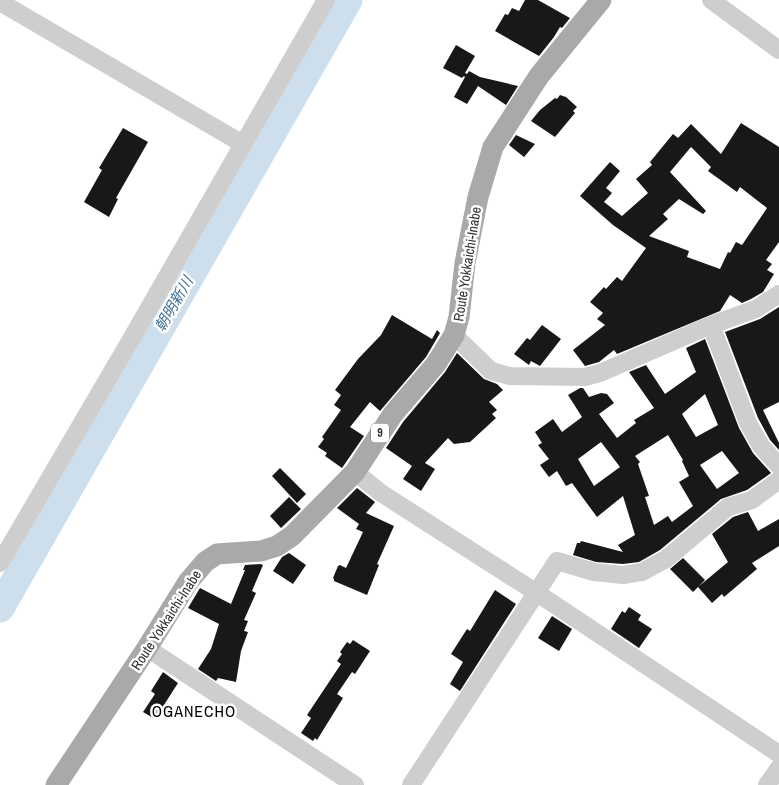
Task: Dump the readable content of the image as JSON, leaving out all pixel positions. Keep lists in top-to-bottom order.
{
  "streets": {
    "main road": ["Route Yokkaichi-Inabe", "9"]
  },
  "districts": ["OGANECHO"],
  "water": ["朝明新川"]
}
